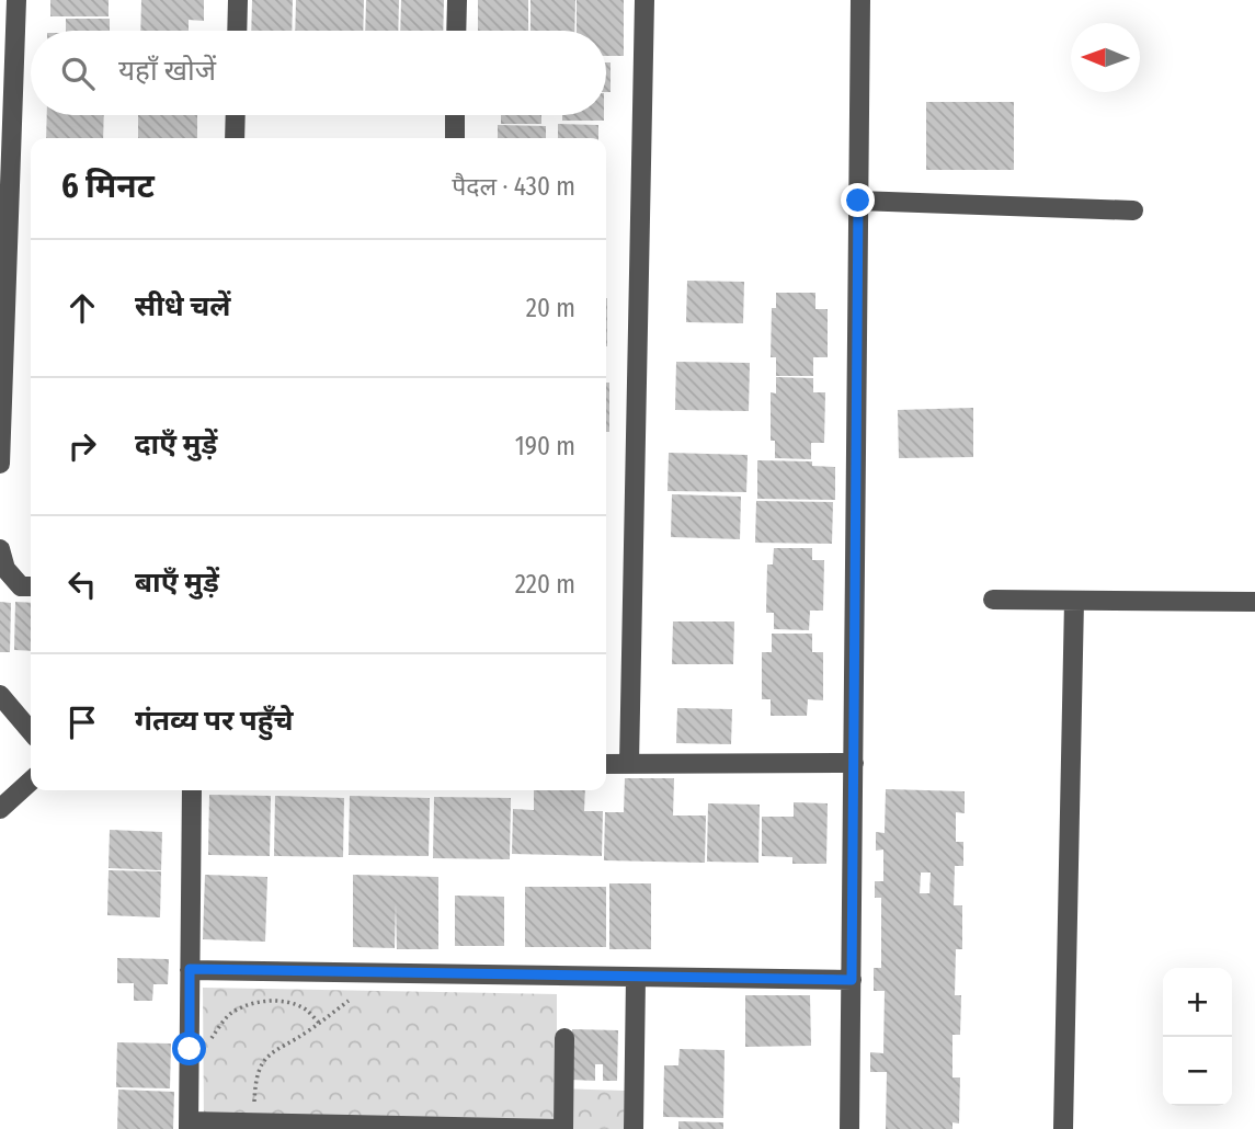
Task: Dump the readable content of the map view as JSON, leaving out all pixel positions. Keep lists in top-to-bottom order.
{
  "north": "left",
  "page": {
    "search": "यहाँ खोजें",
    "heading": ["6 मिनट", "पैदल · 430 m"],
    "list": [
      ["सीधे चलें", "20 m"],
      ["दाएँ मुड़ें", "190 m"],
      ["बाएँ मुड़ें", "220 m"],
      "गंतव्य पर पहुँचे"
    ],
    "map_buttons": ["+", "−"]
  }
}
